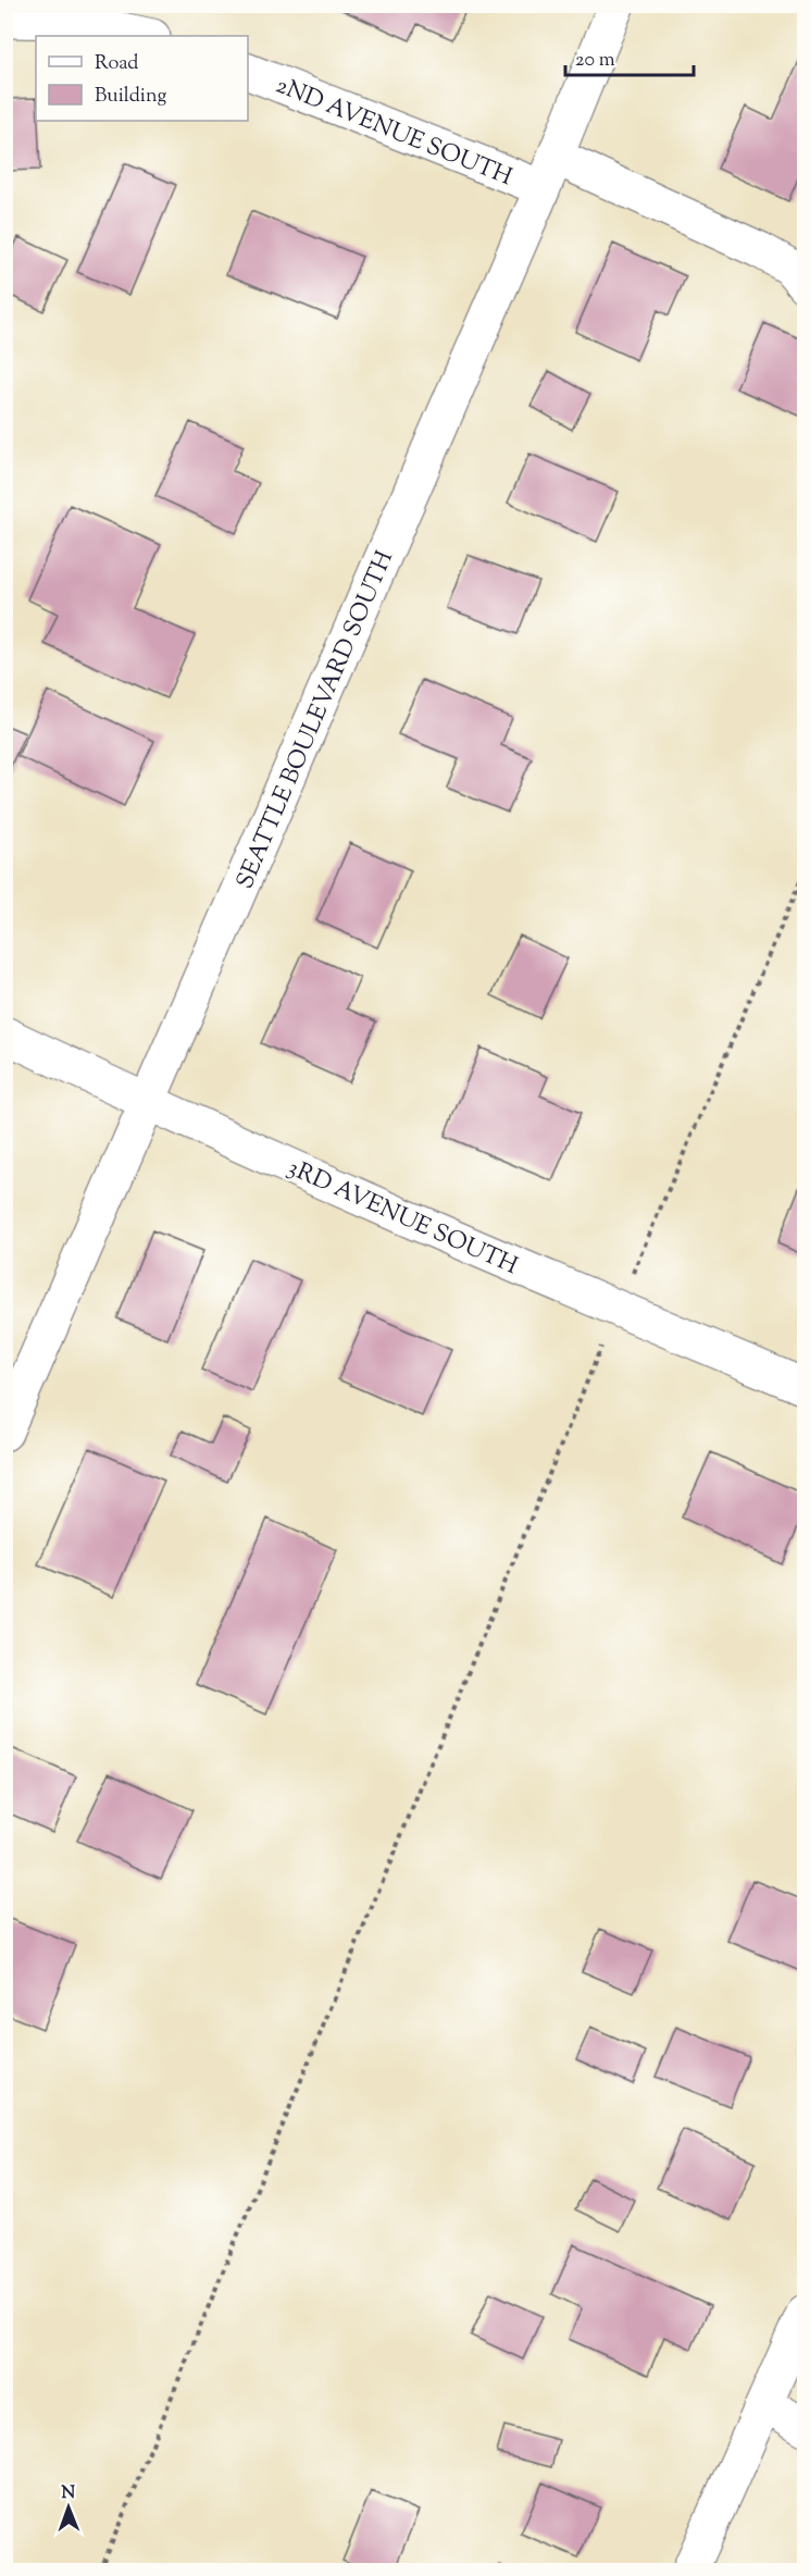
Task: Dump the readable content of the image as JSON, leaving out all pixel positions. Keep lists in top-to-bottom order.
{
  "streets": {
    "street": ["2ND AVENUE SOUTH", "SEATTLE BOULEVARD SOUTH", "3RD AVENUE SOUTH"]
  },
  "crossings": [
    ["2ND AVENUE SOUTH", "SEATTLE BOULEVARD SOUTH"],
    ["SEATTLE BOULEVARD SOUTH", "3RD AVENUE SOUTH"]
  ],
  "legend": ["Road", "Building"],
  "scale_bar": "20 m",
  "north": "top"
}
